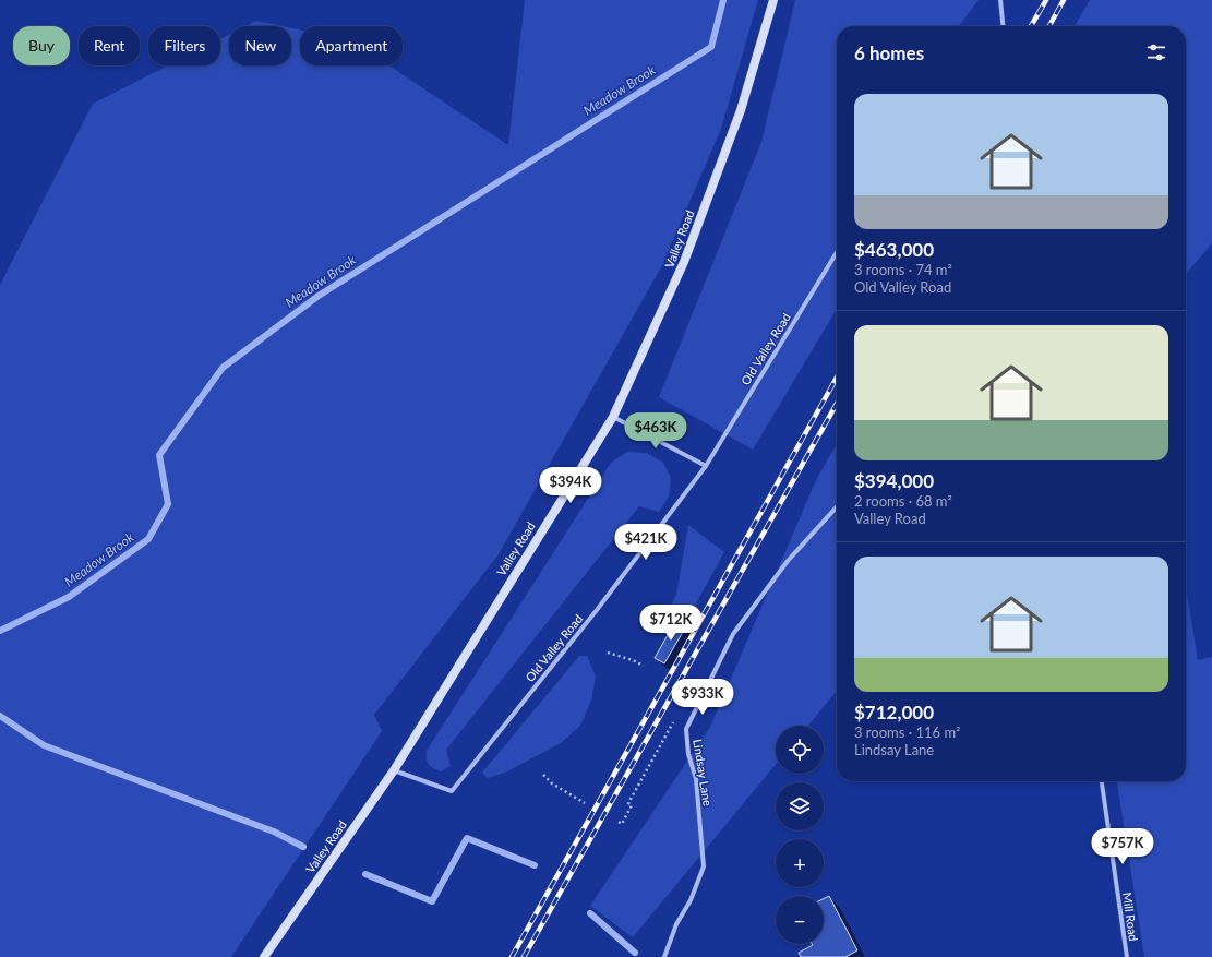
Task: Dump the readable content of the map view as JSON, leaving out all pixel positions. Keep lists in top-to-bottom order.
{
  "streets": {
    "main road": ["Valley Road"],
    "street": ["Old Valley Road", "Lindsay Lane", "Mill Road"]
  },
  "crossings": [
    ["Valley Road", "Old Valley Road"]
  ],
  "water": ["Meadow Brook"],
  "page": {
    "chip": [
      "Buy",
      "Rent",
      "Filters",
      "New",
      "Apartment"
    ],
    "heading": "6 homes",
    "list": [
      {
        "name": "$463,000",
        "note": "3 rooms · 74 m² · Old Valley Road"
      },
      {
        "name": "$394,000",
        "note": "2 rooms · 68 m² · Valley Road"
      },
      {
        "name": "$712,000",
        "note": "3 rooms · 116 m² · Lindsay Lane"
      }
    ],
    "price": [
      "$463K",
      "$394K",
      "$421K",
      "$712K",
      "$933K",
      "$757K"
    ],
    "map_buttons": ["+", "−"]
  }
}
